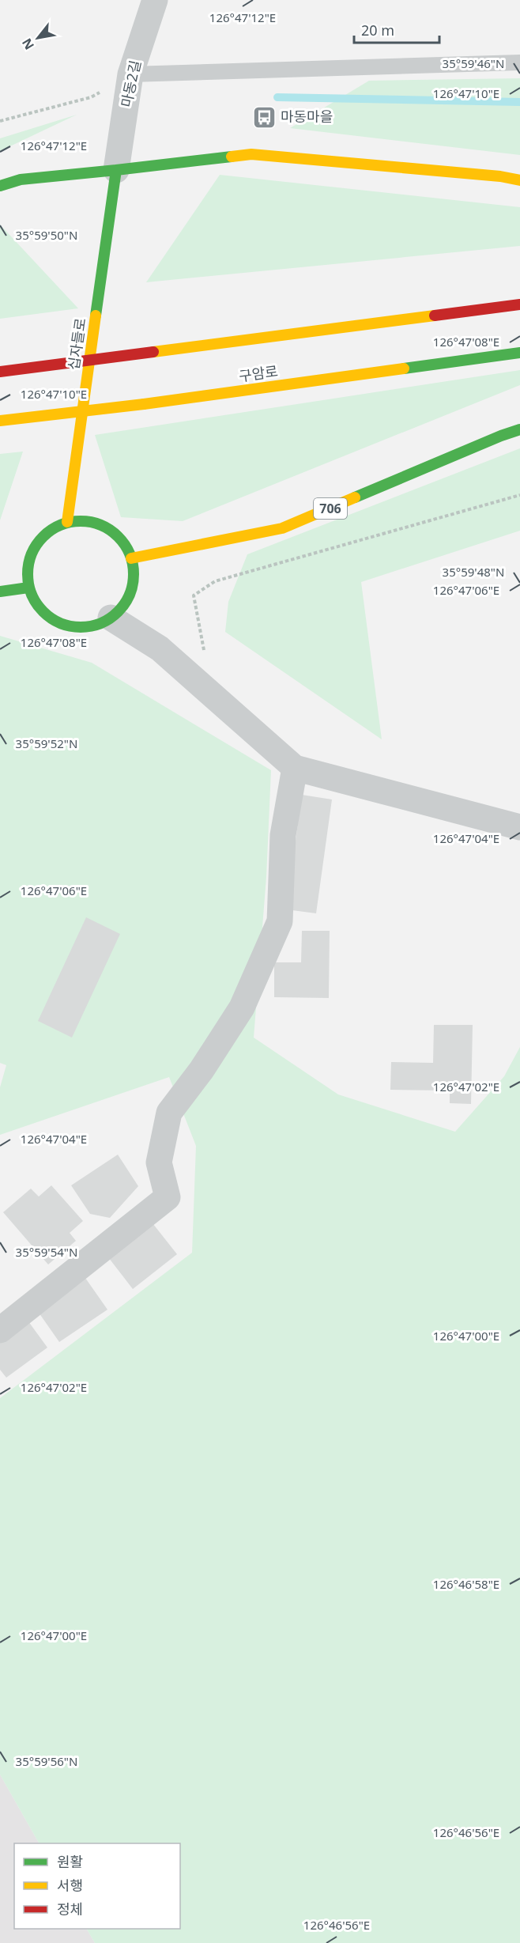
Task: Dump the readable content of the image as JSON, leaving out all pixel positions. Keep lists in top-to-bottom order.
{
  "streets": {
    "main road": ["십자들로", "구암로", "706"],
    "street": ["마동2길"]
  },
  "crossings": [
    ["마동2길", "십자들로"],
    ["십자들로", "706"]
  ],
  "places": {
    "bus stop": ["마동마을"]
  },
  "legend": ["원활", "서행", "정체"],
  "scale_bar": "20 m",
  "north": "bottom left",
  "coordinates": [
    "126°47'12\"E",
    "35°59'46\"N",
    "126°47'10\"E",
    "35°59'50\"N",
    "126°47'08\"E",
    "35°59'48\"N",
    "126°47'06\"E",
    "35°59'52\"N",
    "126°47'04\"E",
    "126°47'02\"E",
    "35°59'54\"N",
    "126°47'00\"E",
    "126°46'58\"E",
    "35°59'56\"N",
    "126°46'56\"E"
  ]
}
